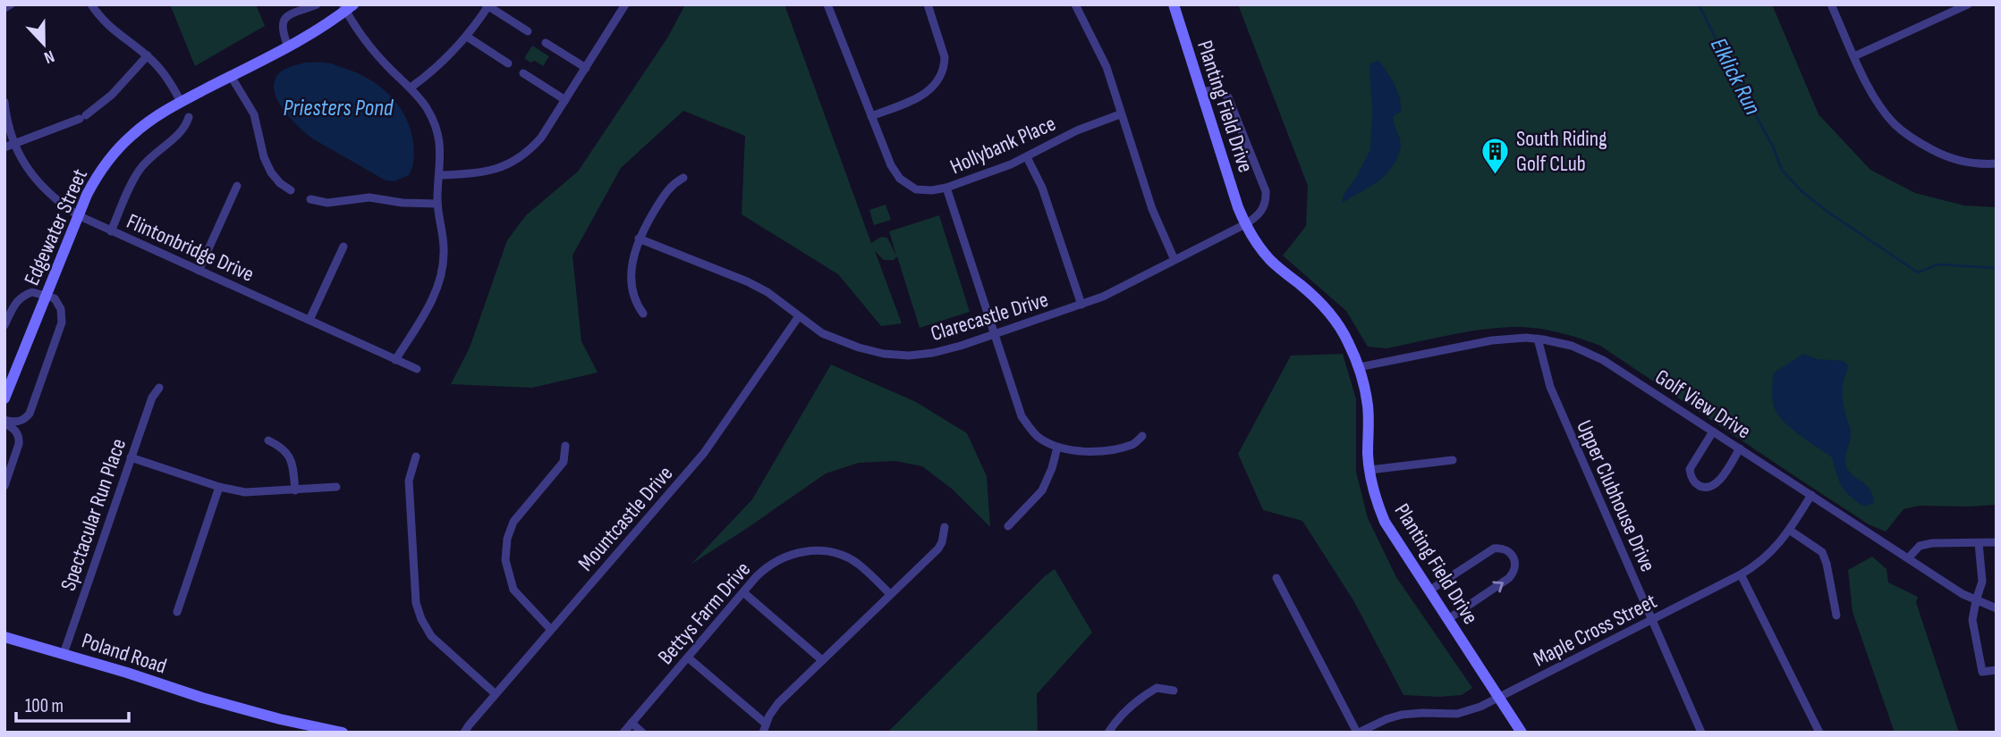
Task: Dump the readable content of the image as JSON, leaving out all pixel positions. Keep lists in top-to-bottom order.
{
  "streets": {
    "street": [
      "Planting Field Drive",
      "Hollybank Place",
      "Edgewater Street",
      "Flintonbridge Drive",
      "Clarecastle Drive",
      "Golf View Drive",
      "Upper Clubhouse Drive",
      "Spectacular Run Place",
      "Mountcastle Drive",
      "Bettys Farm Drive",
      "Maple Cross Street",
      "Poland Road"
    ]
  },
  "crossings": [
    ["Planting Field Drive", "Clarecastle Drive"],
    ["Planting Field Drive", "Golf View Drive"],
    ["Planting Field Drive", "Maple Cross Street"],
    ["Edgewater Street", "Flintonbridge Drive"],
    ["Clarecastle Drive", "Mountcastle Drive"],
    ["Golf View Drive", "Upper Clubhouse Drive"],
    ["Golf View Drive", "Maple Cross Street"],
    ["Upper Clubhouse Drive", "Maple Cross Street"],
    ["Spectacular Run Place", "Poland Road"]
  ],
  "water": ["Elklick Run", "Priesters Pond"],
  "places": {
    "building": ["South Riding Golf CLub"]
  },
  "scale_bar": "100 m",
  "north": "bottom"
}
